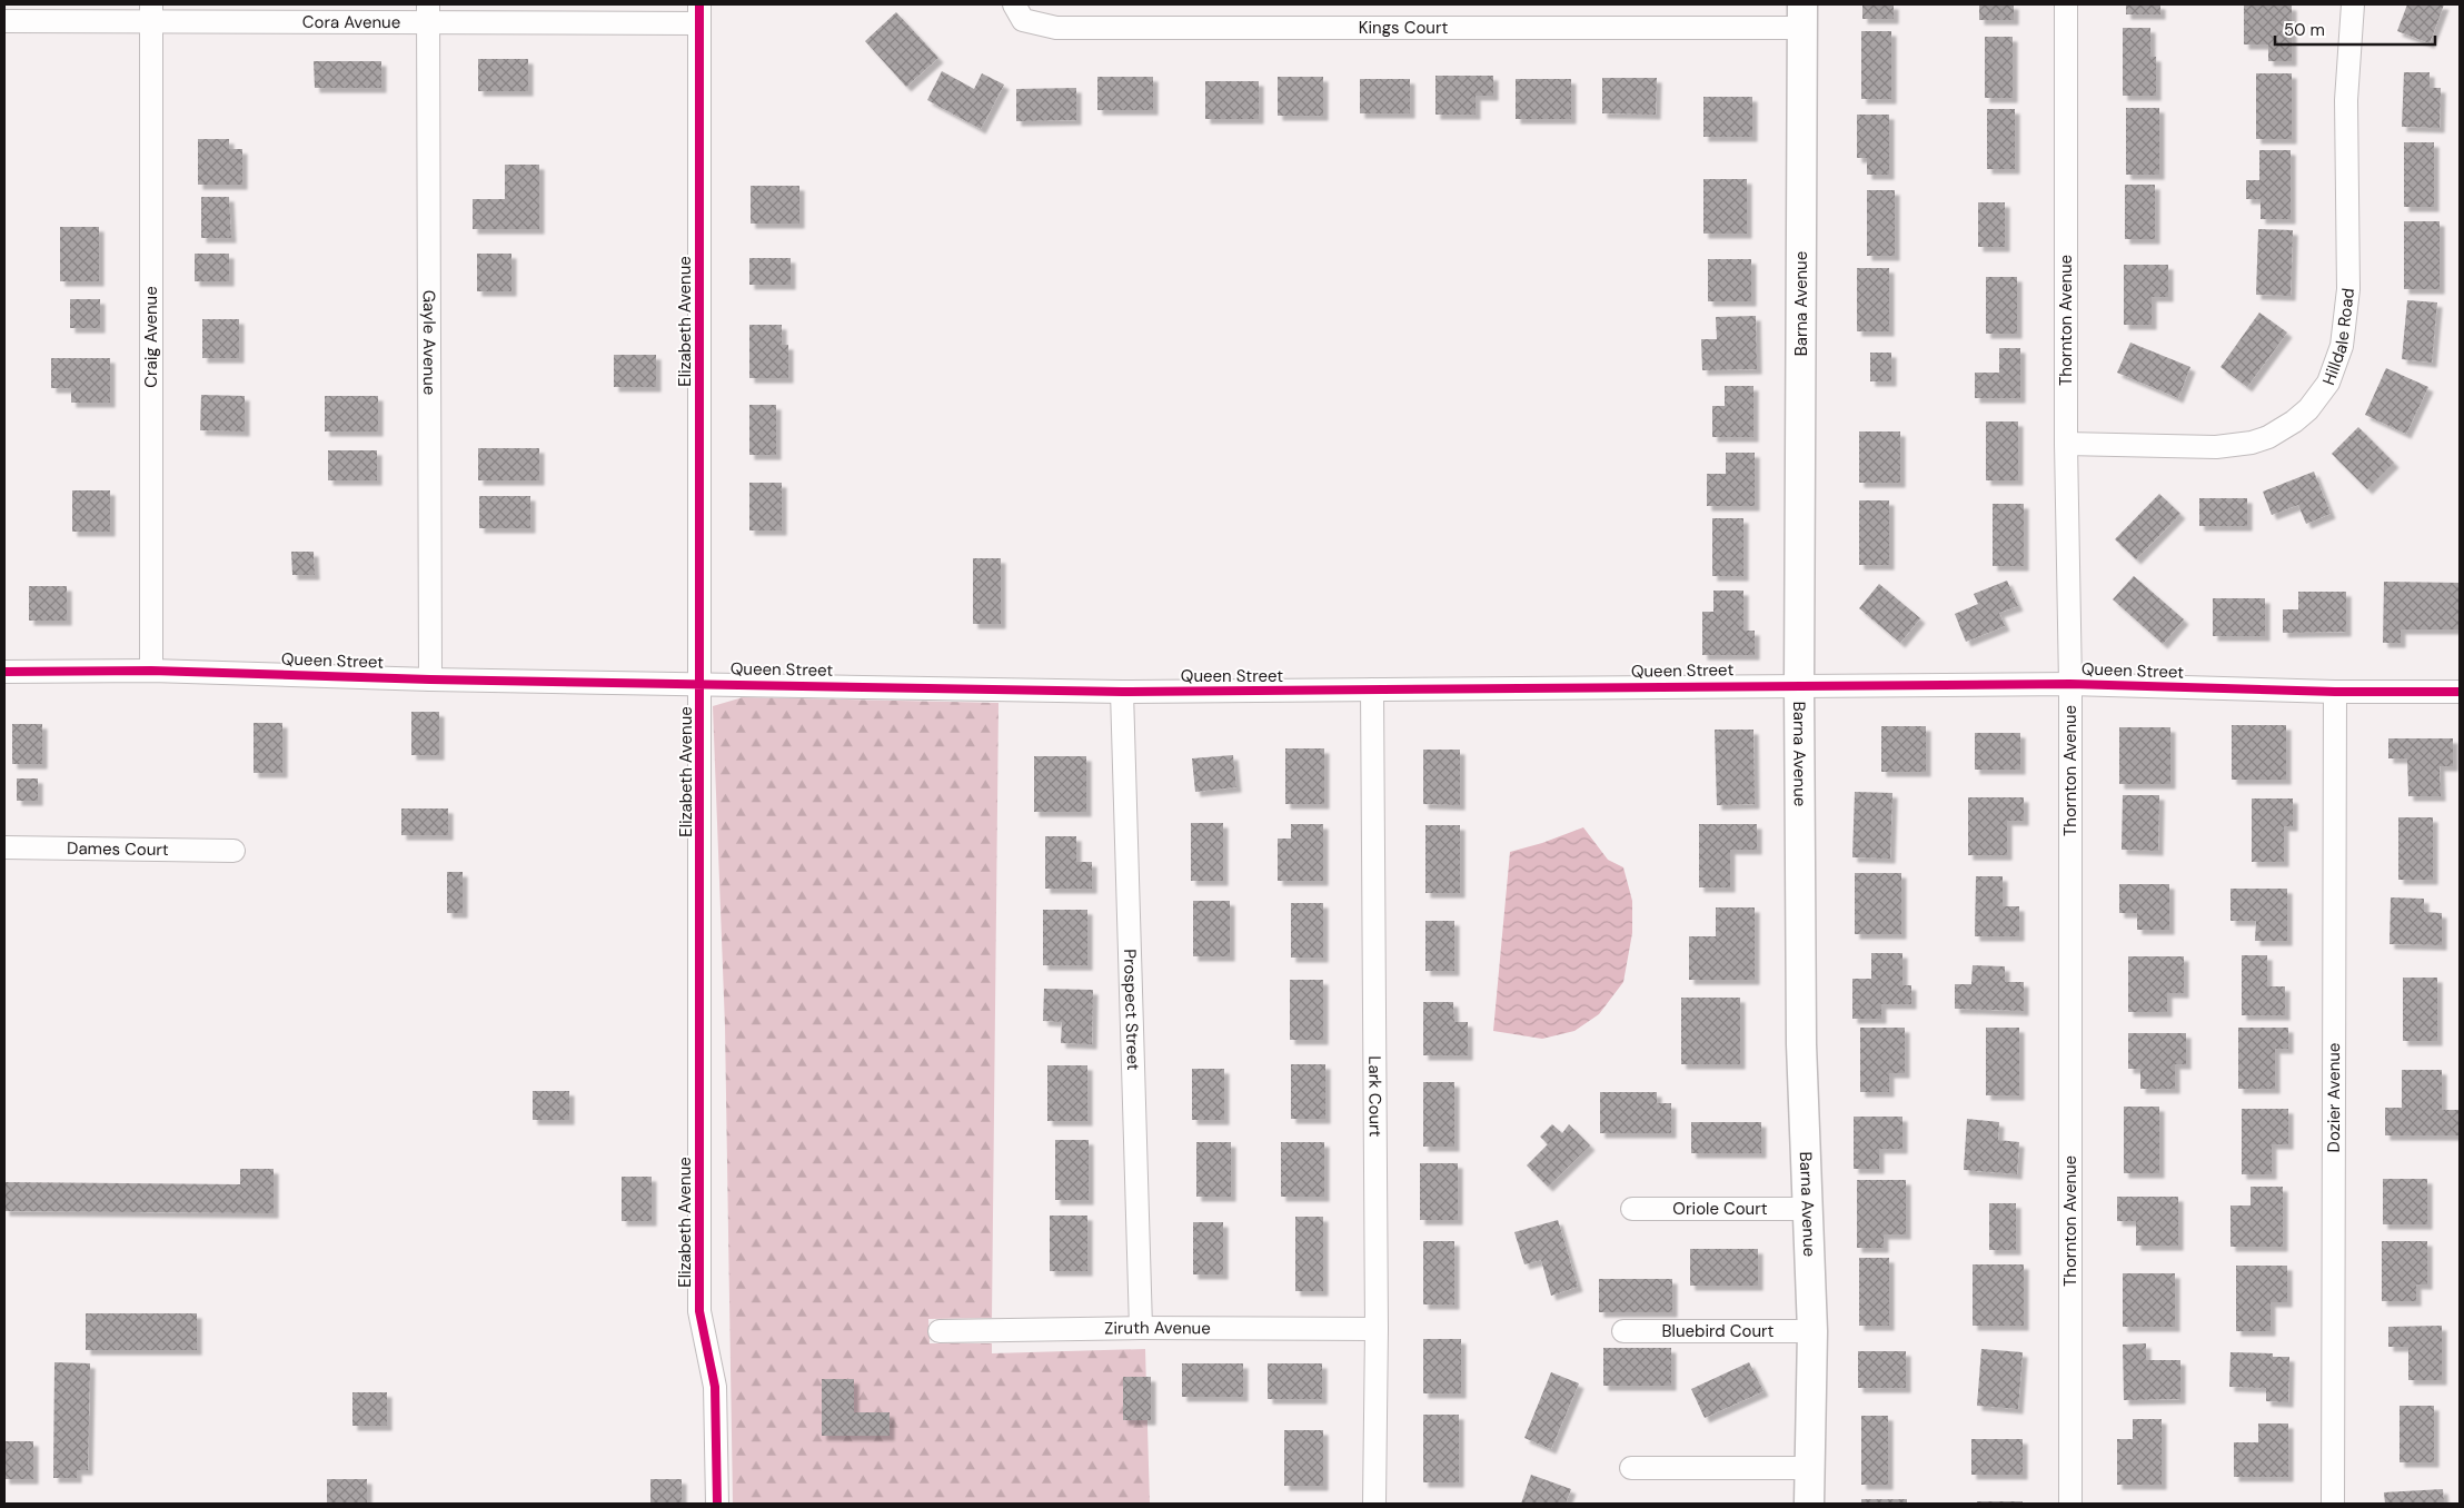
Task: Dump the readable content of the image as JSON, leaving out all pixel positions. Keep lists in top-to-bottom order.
{
  "streets": {
    "street": [
      "Cora Avenue",
      "Kings Court",
      "Barna Avenue",
      "Thornton Avenue",
      "Elizabeth Avenue",
      "Hilldale Road",
      "Craig Avenue",
      "Gayle Avenue",
      "Queen Street",
      "Dames Court",
      "Prospect Street",
      "Lark Court",
      "Dozier Avenue",
      "Oriole Court",
      "Ziruth Avenue",
      "Bluebird Court"
    ]
  },
  "crossings": [
    ["Cora Avenue", "Elizabeth Avenue"],
    ["Cora Avenue", "Craig Avenue"],
    ["Cora Avenue", "Gayle Avenue"],
    ["Kings Court", "Barna Avenue"],
    ["Barna Avenue", "Queen Street"],
    ["Barna Avenue", "Oriole Court"],
    ["Barna Avenue", "Bluebird Court"],
    ["Thornton Avenue", "Hilldale Road"],
    ["Thornton Avenue", "Queen Street"],
    ["Elizabeth Avenue", "Queen Street"],
    ["Craig Avenue", "Queen Street"],
    ["Gayle Avenue", "Queen Street"],
    ["Queen Street", "Prospect Street"],
    ["Queen Street", "Lark Court"],
    ["Queen Street", "Dozier Avenue"],
    ["Prospect Street", "Ziruth Avenue"],
    ["Lark Court", "Ziruth Avenue"]
  ],
  "scale_bar": "50 m"
}
